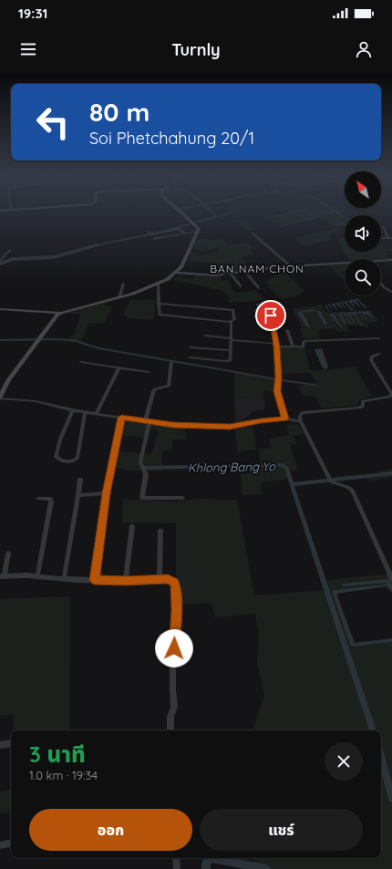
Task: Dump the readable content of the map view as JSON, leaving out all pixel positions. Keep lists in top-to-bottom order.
{
  "districts": ["BAN NAM CHON"],
  "water": ["Khlong Bang Yo"],
  "north": "top left",
  "page": {
    "status": "19:31",
    "header": "Turnly",
    "turn": ["80 m", "Soi Phetchahung 20/1"],
    "heading": ["3 นาที", "1.0 km · 19:34"],
    "buttons": ["ออก", "แชร์"]
  }
}
